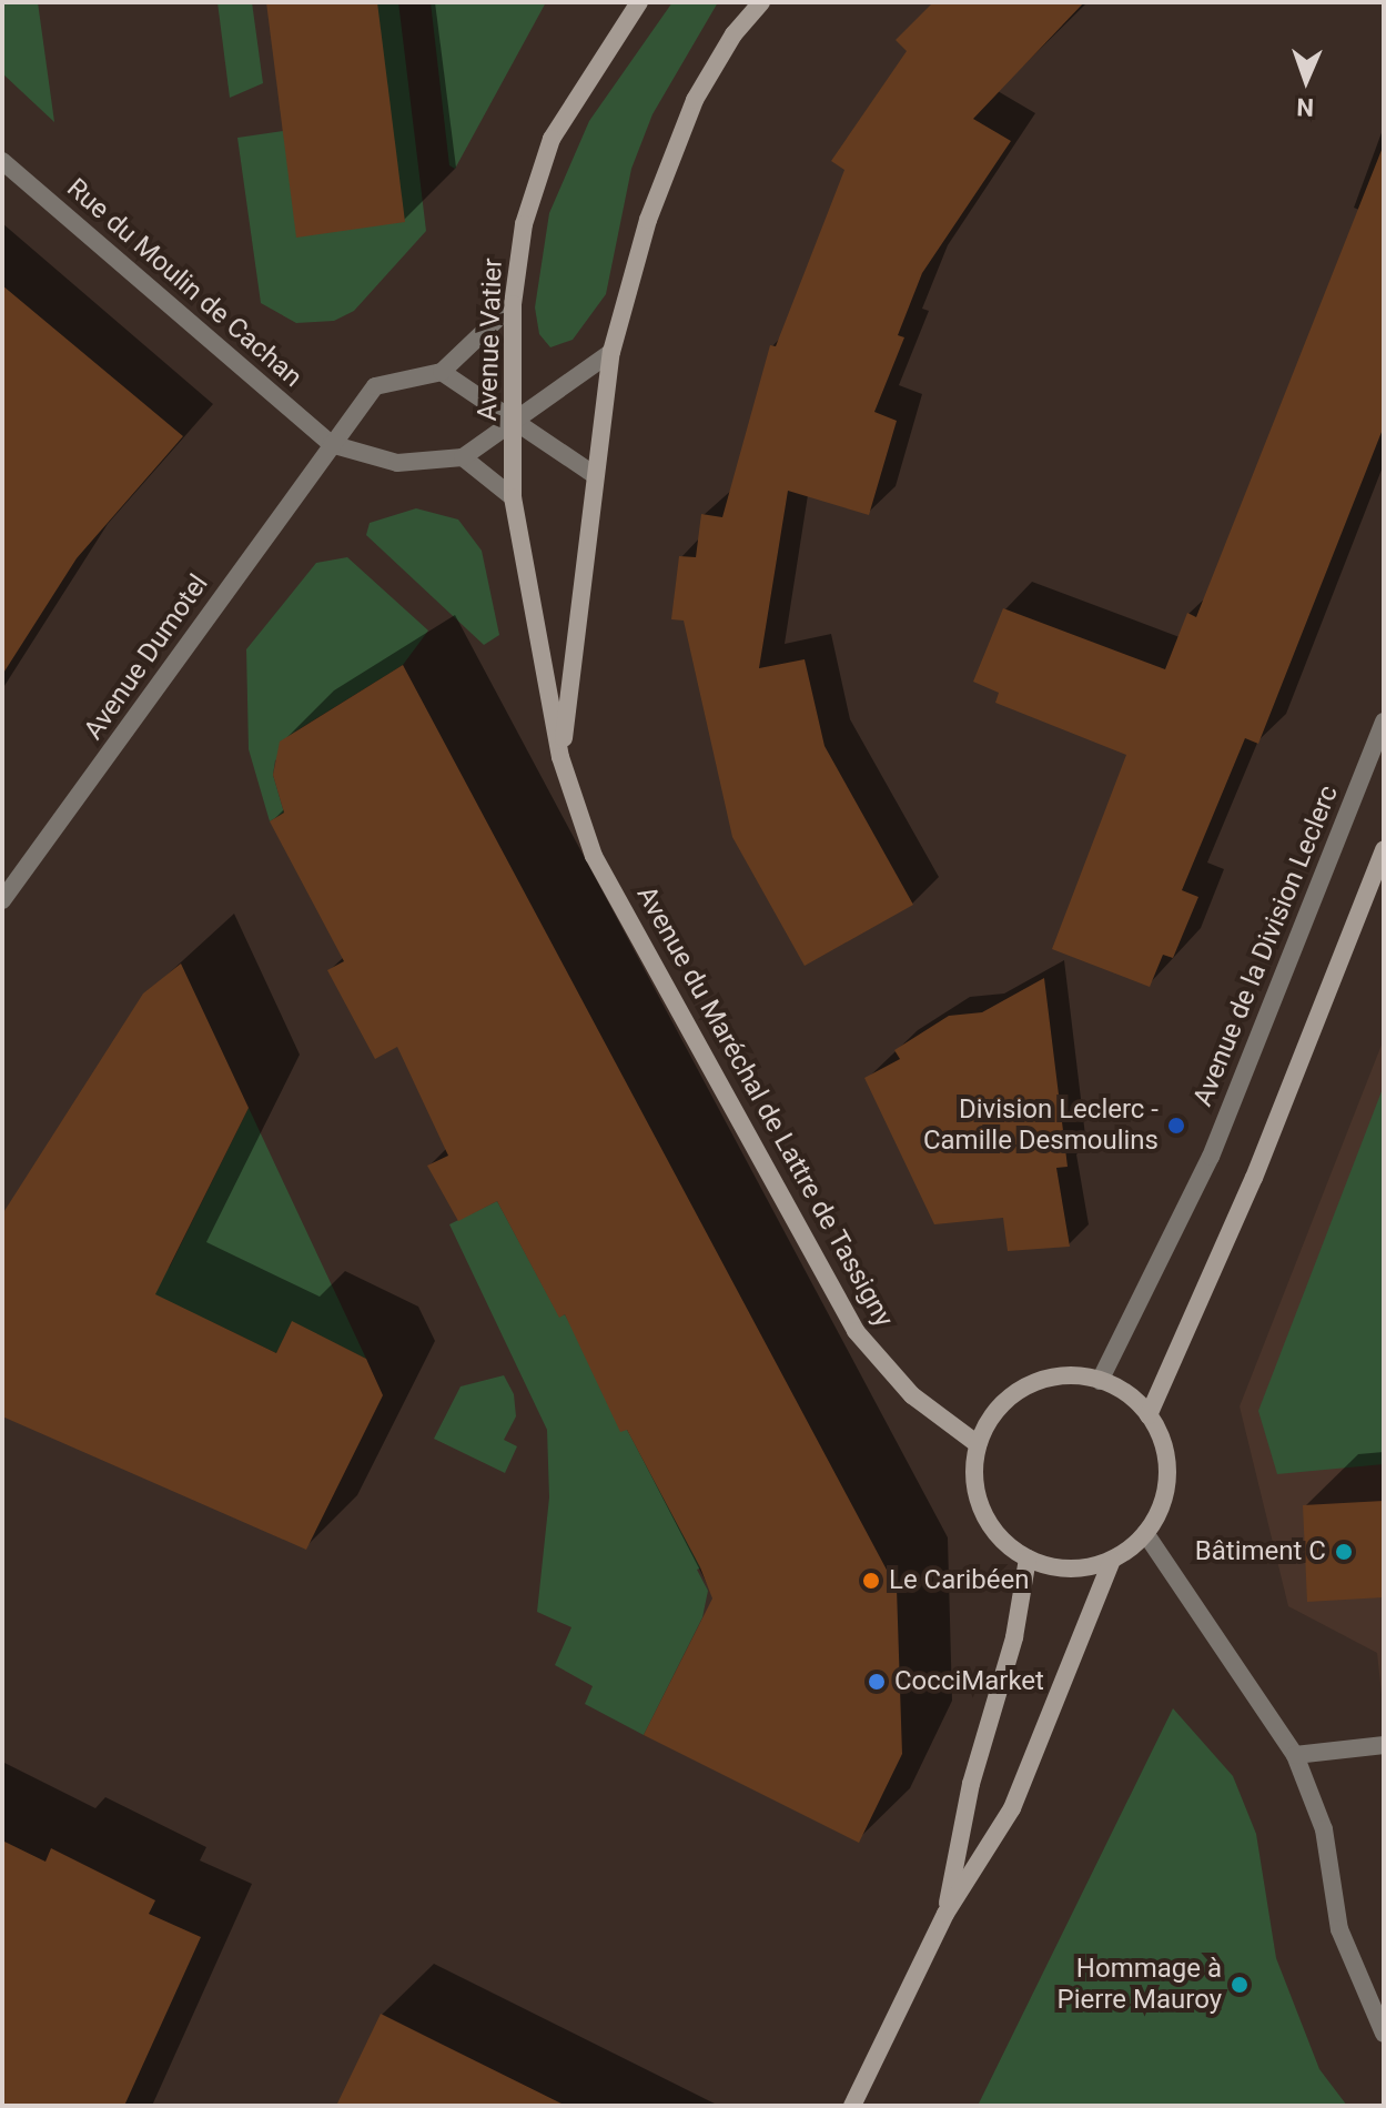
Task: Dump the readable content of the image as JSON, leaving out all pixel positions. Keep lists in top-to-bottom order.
{
  "streets": {
    "main road": ["Avenue Vatier", "Avenue du Maréchal de Lattre de Tassigny"],
    "street": ["Rue du Moulin de Cachan", "Avenue Dumotel", "Avenue de la Division Leclerc"]
  },
  "crossings": [
    ["Rue du Moulin de Cachan", "Avenue Dumotel"],
    ["Avenue Vatier", "Avenue du Maréchal de Lattre de Tassigny"],
    ["Avenue de la Division Leclerc", "Avenue du Maréchal de Lattre de Tassigny"]
  ],
  "places": [
    "Division Leclerc - Camille Desmoulins",
    "Bâtiment C",
    "Le Caribéen",
    "CocciMarket",
    "Hommage à Pierre Mauroy"
  ],
  "north": "bottom"
}
